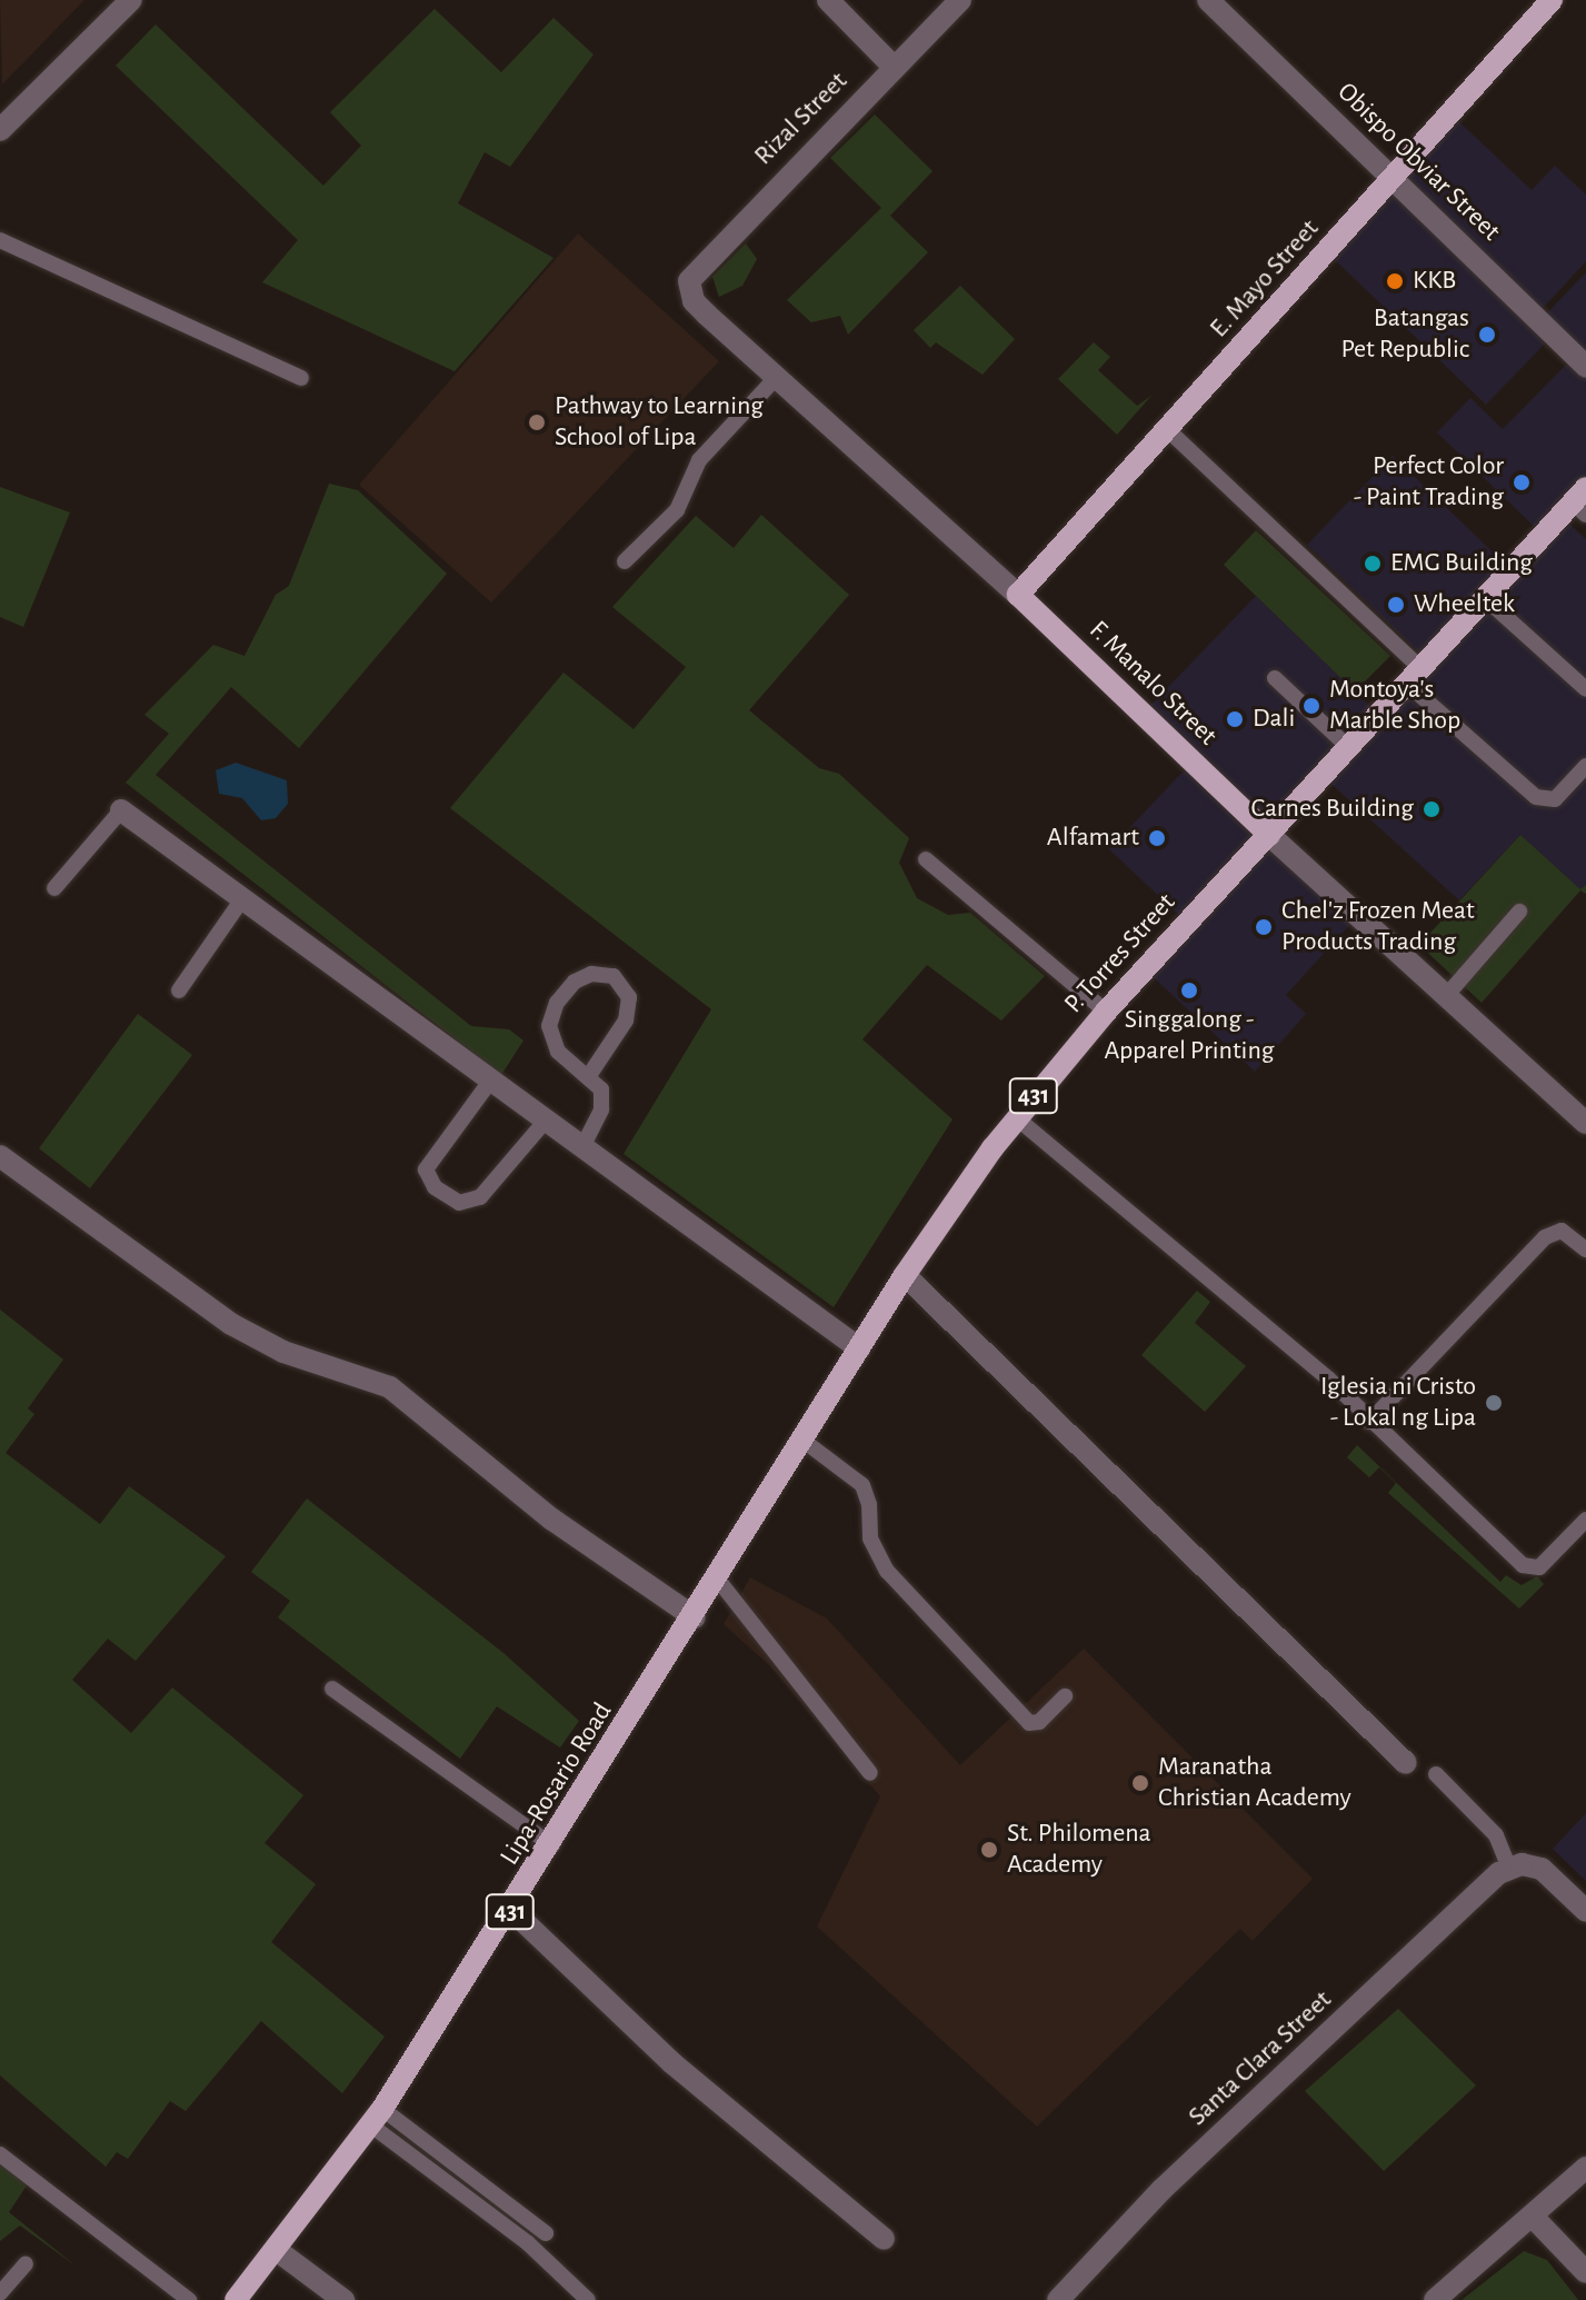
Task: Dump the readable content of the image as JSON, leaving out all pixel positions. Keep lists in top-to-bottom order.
{
  "streets": {
    "main road": [
      "E. Mayo Street",
      "F. Manalo Street",
      "P. Torres Street",
      "431",
      "Lipa-Rosario Road"
    ],
    "street": ["Rizal Street", "Obispo Obviar Street", "Santa Clara Street"]
  },
  "crossings": [
    ["Rizal Street", "F. Manalo Street"],
    ["Obispo Obviar Street", "E. Mayo Street"],
    ["E. Mayo Street", "F. Manalo Street"],
    ["F. Manalo Street", "P. Torres Street"],
    ["P. Torres Street", "Lipa-Rosario Road"]
  ],
  "places": [
    "KKB",
    "Batangas Pet Republic",
    "Pathway to Learning School of Lipa",
    "Perfect Color - Paint Trading",
    "EMG Building",
    "Wheeltek",
    "Montoya's Marble Shop",
    "Dali",
    "Carnes Building",
    "Alfamart",
    "Chel'z Frozen Meat Products Trading",
    "Singgalong - Apparel Printing",
    "Iglesia ni Cristo - Lokal ng Lipa",
    "Maranatha Christian Academy",
    "St. Philomena Academy"
  ]
}
